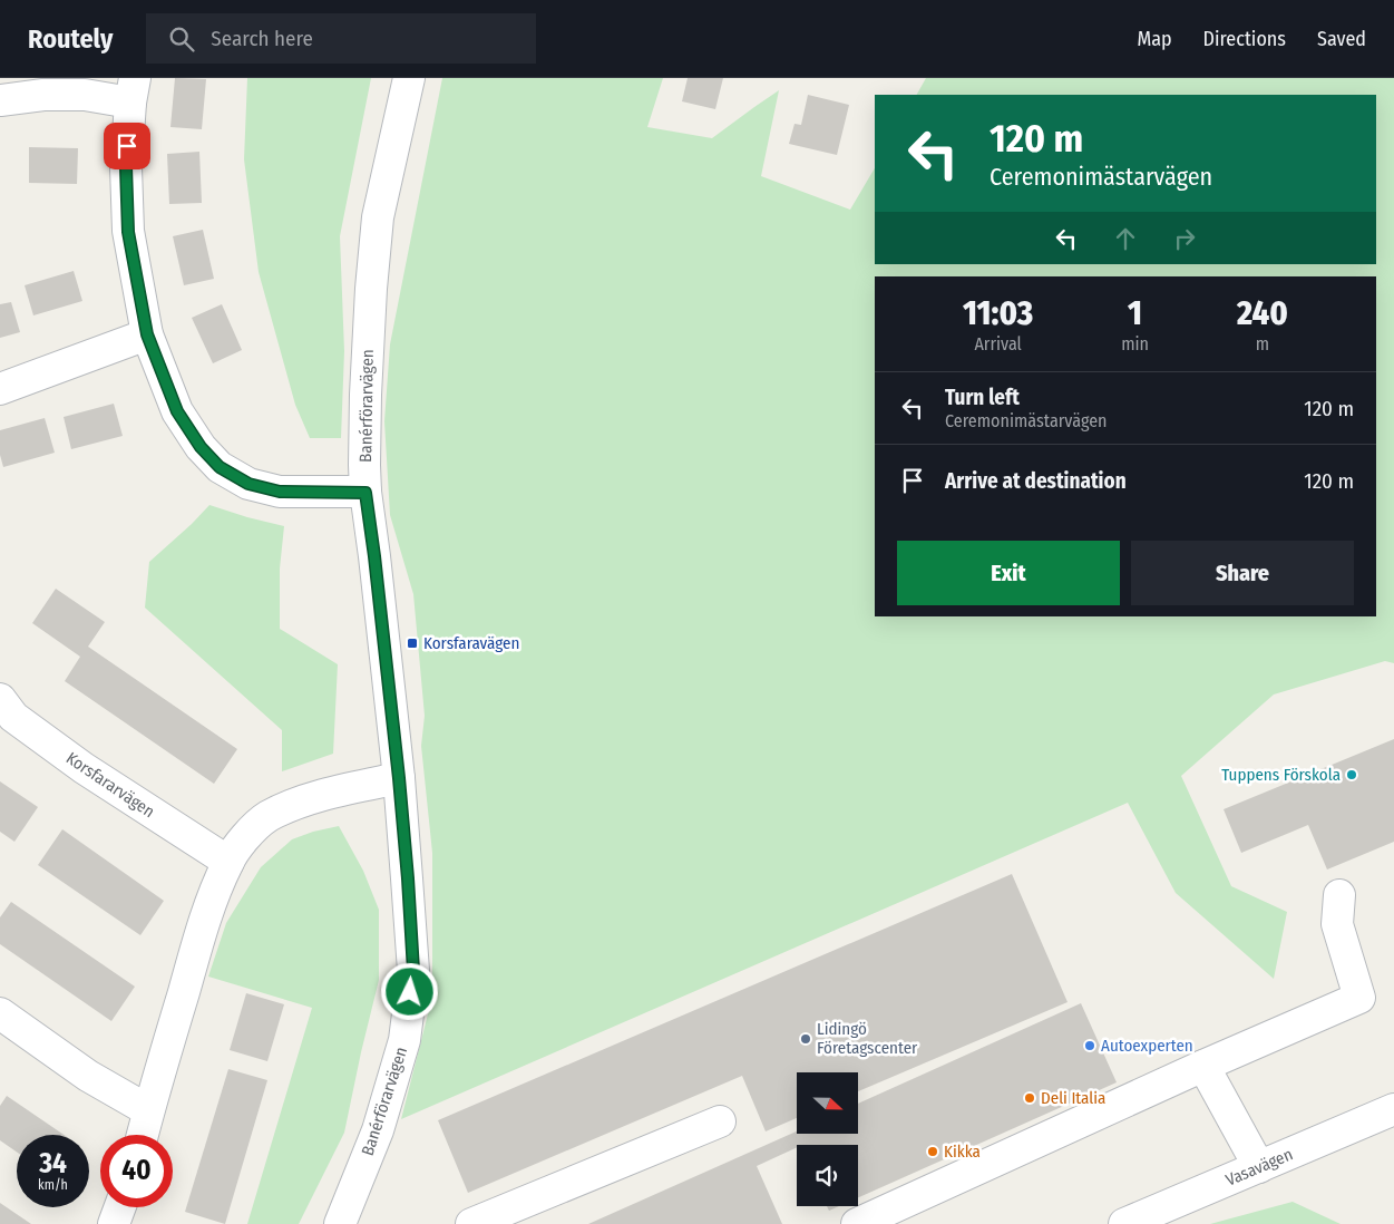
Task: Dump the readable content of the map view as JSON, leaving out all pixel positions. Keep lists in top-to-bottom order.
{
  "streets": {
    "street": ["Banérförarvägen", "Korsfararvägen", "Vasavägen"]
  },
  "places": {
    "transit": ["Korsfaravägen"],
    "other": [
      "Tuppens Förskola",
      "Lidingö Företagscenter",
      "Autoexperten",
      "Deli Italia",
      "Kikka"
    ]
  },
  "north": "right",
  "page": {
    "header": "Routely",
    "search": "Search here",
    "nav": ["Map", "Directions", "Saved"],
    "turn": ["120 m", "Ceremonimästarvägen"],
    "eta": [
      "11:03",
      "Arrival",
      "1",
      "min",
      "240",
      "m"
    ],
    "list": [
      {
        "name": "Turn left",
        "note": "Ceremonimästarvägen",
        "value": "120 m"
      },
      {
        "name": "Arrive at destination",
        "value": "120 m"
      }
    ],
    "buttons": ["Exit", "Share"],
    "speed": "34 km/h",
    "limit": "40"
  }
}
